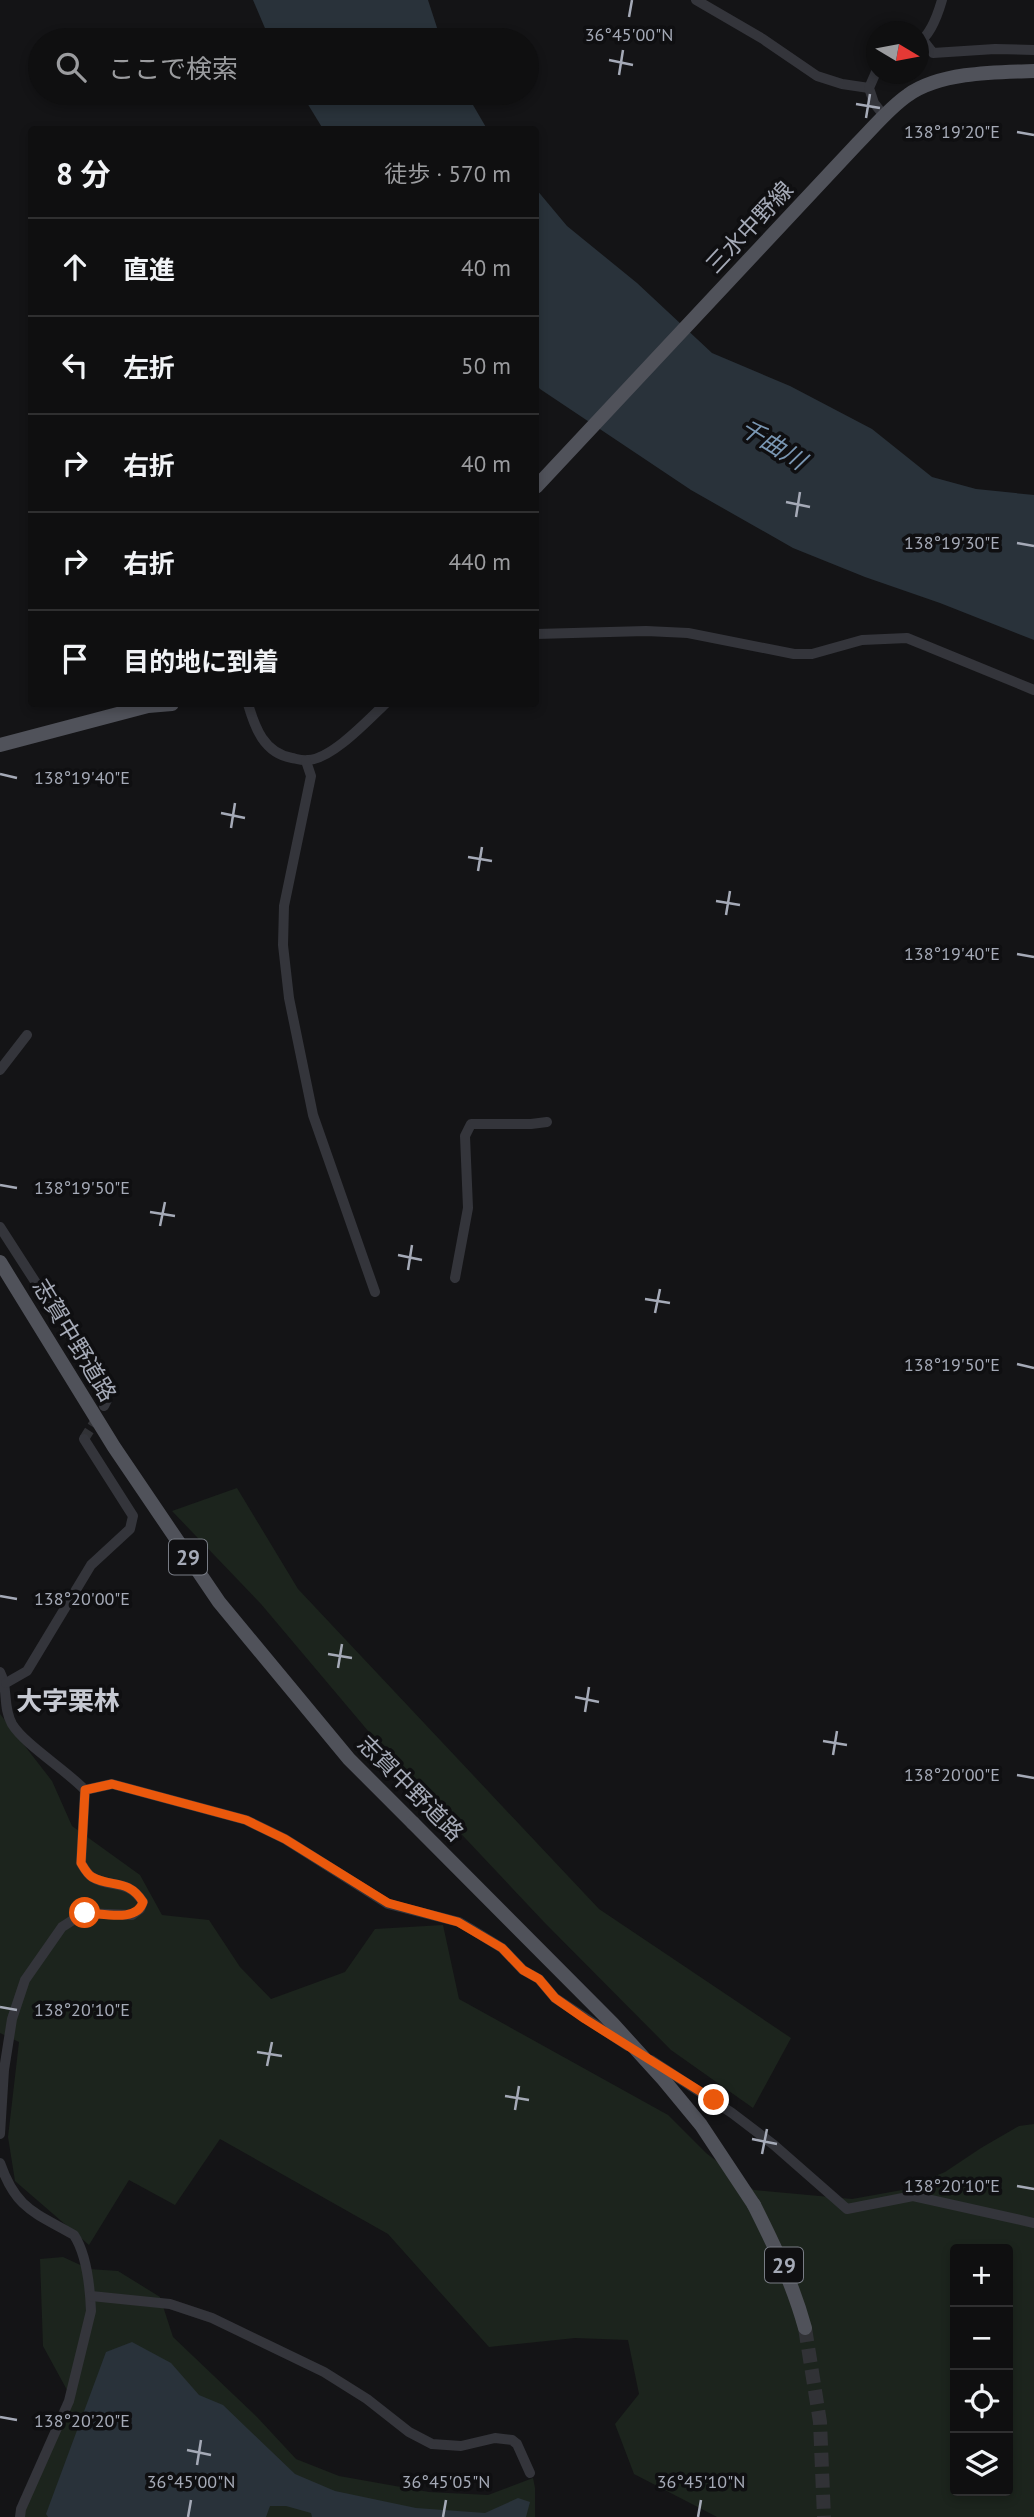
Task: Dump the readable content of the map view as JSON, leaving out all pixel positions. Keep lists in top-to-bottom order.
{
  "streets": {
    "main road": ["三水中野線", "志賀中野道路", "29"]
  },
  "districts": ["大字栗林"],
  "water": ["千曲川"],
  "north": "right",
  "page": {
    "search": "ここで検索",
    "heading": ["8 分", "徒歩 · 570 m"],
    "list": [
      ["直進", "40 m"],
      ["左折", "50 m"],
      ["右折", "40 m"],
      ["右折", "440 m"],
      "目的地に到着"
    ],
    "map_buttons": ["+", "−"]
  },
  "coordinates": [
    "36°45'00\"N",
    "138°19'20\"E",
    "138°19'30\"E",
    "138°19'40\"E",
    "138°19'50\"E",
    "138°20'00\"E",
    "138°20'10\"E",
    "138°20'20\"E",
    "36°45'05\"N",
    "36°45'10\"N"
  ]
}
